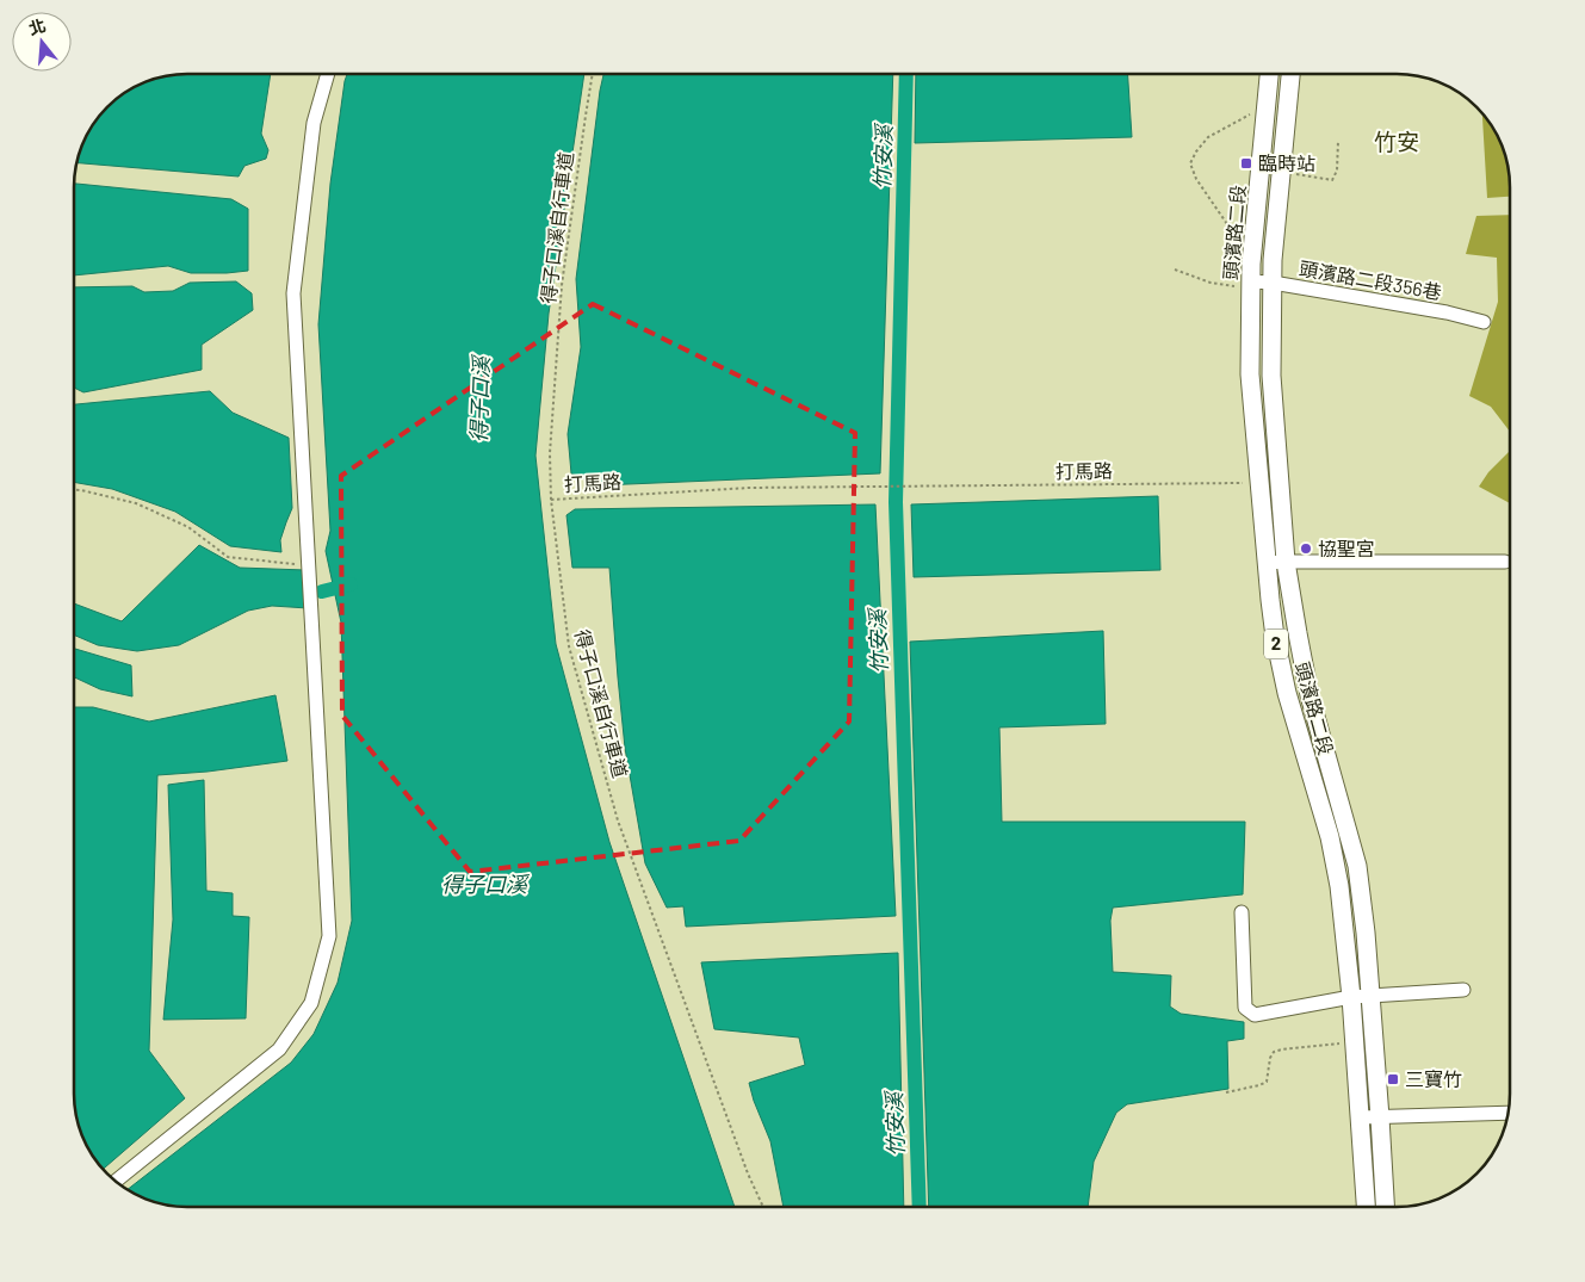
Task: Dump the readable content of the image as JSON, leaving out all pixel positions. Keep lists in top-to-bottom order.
{
  "streets": {
    "main road": ["頭濱路二段", "2"],
    "lane": ["頭濱路二段356巷"],
    "path": ["得子口溪自行車道", "打馬路"]
  },
  "crossings": [
    ["得子口溪自行車道", "打馬路"],
    ["頭濱路二段", "頭濱路二段356巷"],
    ["頭濱路二段", "打馬路"]
  ],
  "districts": ["竹安"],
  "water": ["竹安溪", "得子口溪"],
  "places": {
    "transit": ["臨時站", "三寶竹"],
    "other": ["協聖宮"]
  },
  "north": "top"
}
